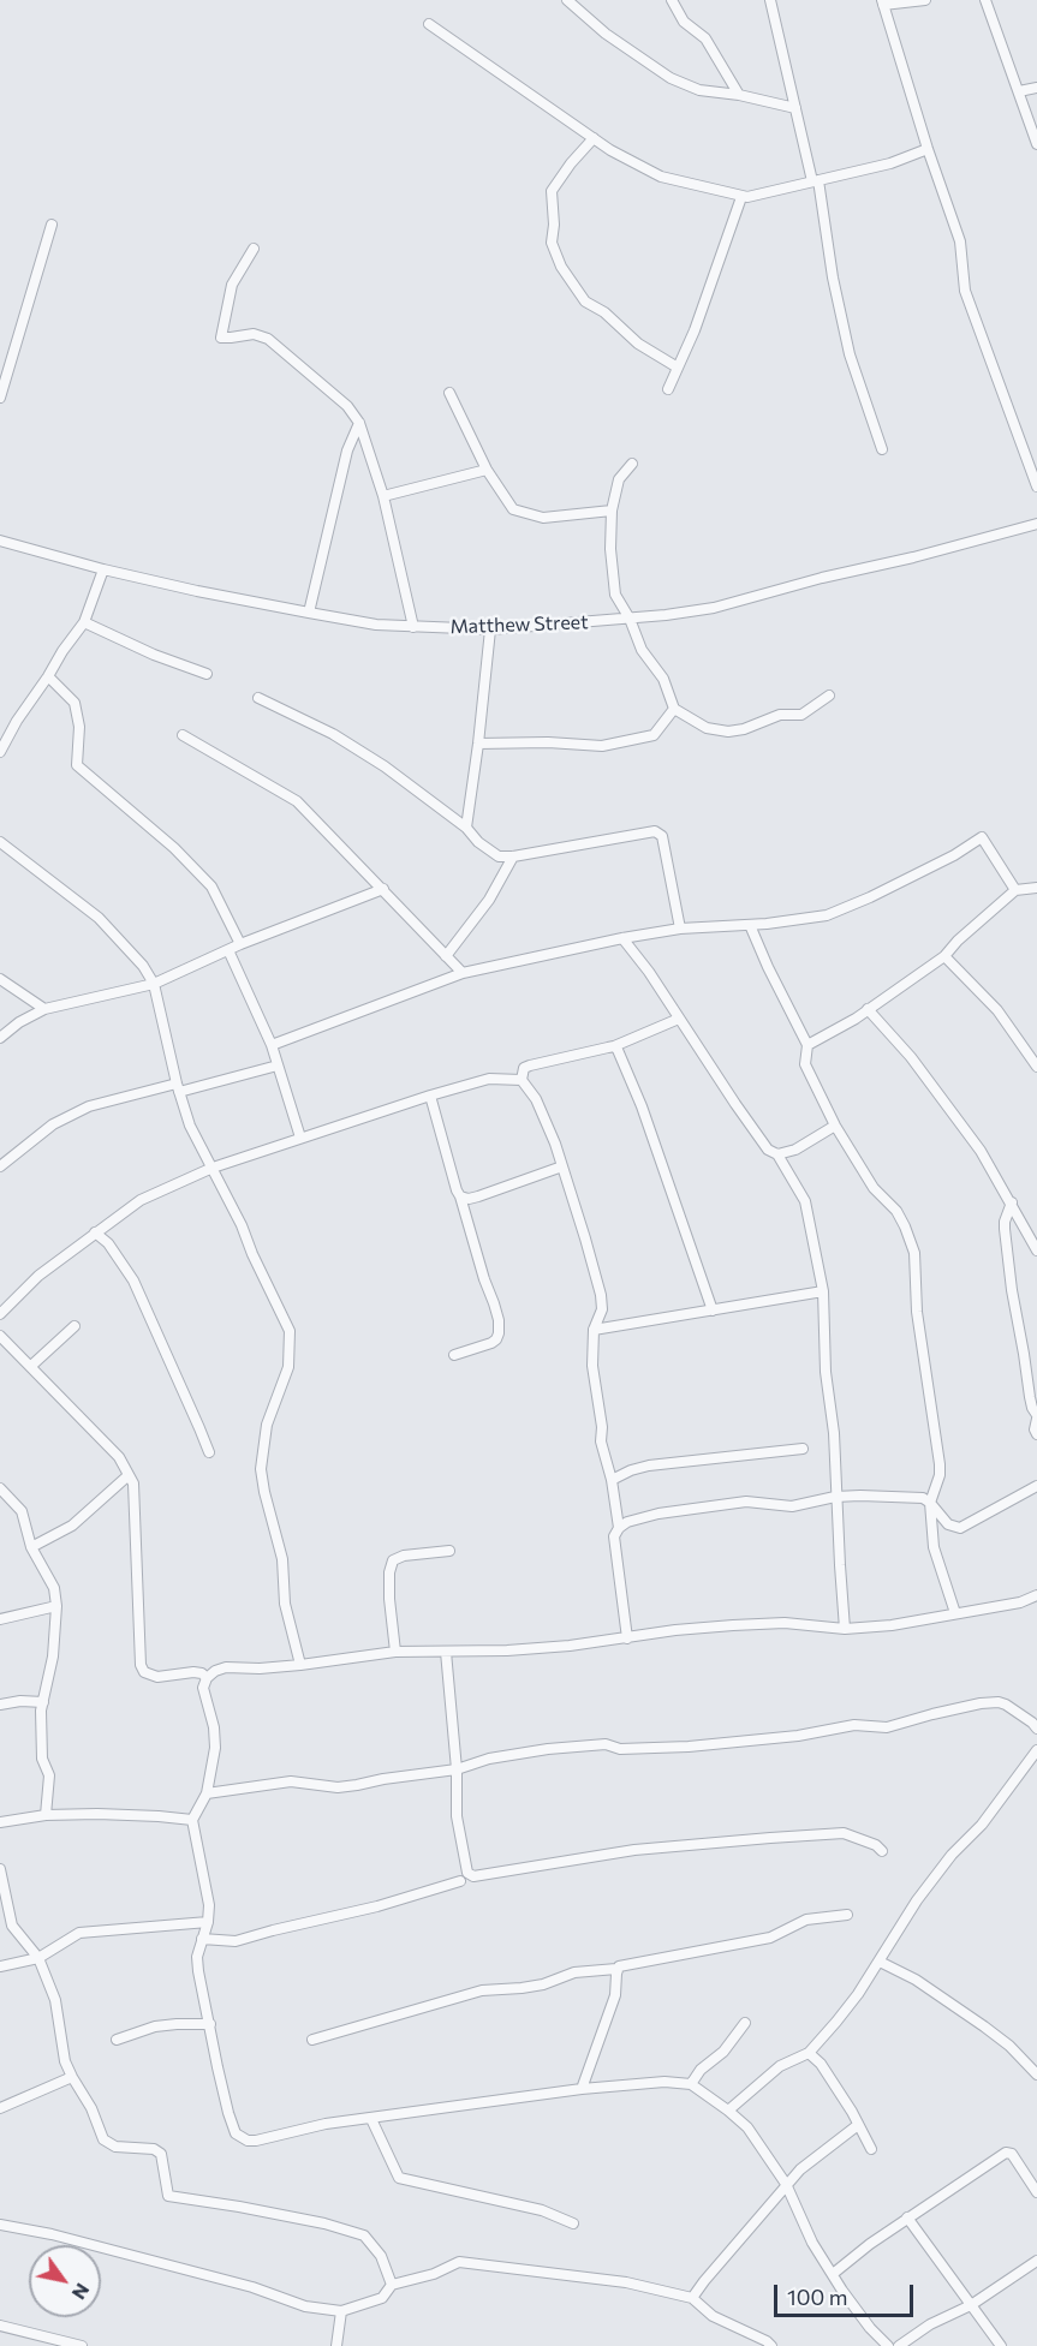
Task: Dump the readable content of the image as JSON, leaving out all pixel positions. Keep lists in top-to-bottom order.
{
  "streets": {
    "street": ["Matthew Street"]
  },
  "scale_bar": "100 m",
  "north": "bottom right"
}
